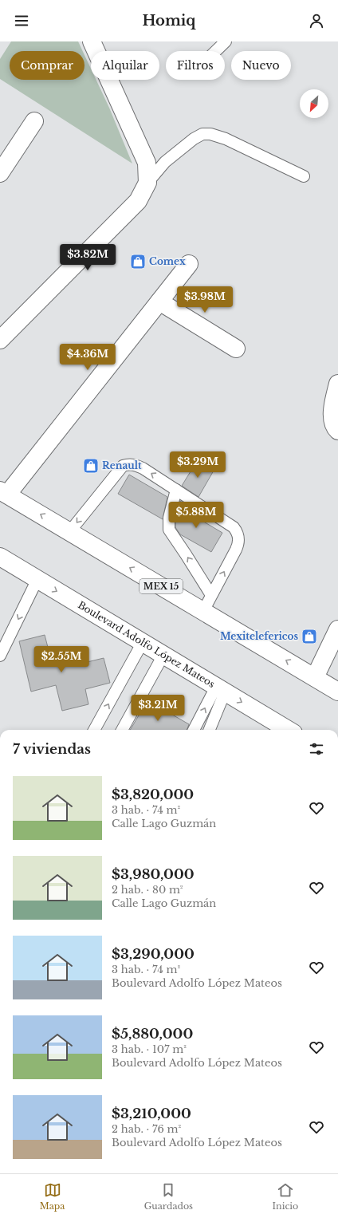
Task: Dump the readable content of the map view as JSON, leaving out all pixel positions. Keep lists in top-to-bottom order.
{
  "streets": {
    "street": ["MEX 15", "Boulevard Adolfo López Mateos"]
  },
  "places": {
    "shop": ["Comex", "Renault", "Mexitelefericos"]
  },
  "north": "bottom left",
  "page": {
    "header": "Homiq",
    "chip": [
      "Comprar",
      "Alquilar",
      "Filtros",
      "Nuevo"
    ],
    "price": [
      "$3.82M",
      "$3.98M",
      "$4.36M",
      "$3.29M",
      "$5.88M",
      "$2.55M",
      "$3.21M"
    ],
    "heading": "7 viviendas",
    "list": [
      {
        "name": "$3,820,000",
        "note": "3 hab. · 74 m² · Calle Lago Guzmán"
      },
      {
        "name": "$3,980,000",
        "note": "2 hab. · 80 m² · Calle Lago Guzmán"
      },
      {
        "name": "$3,290,000",
        "note": "3 hab. · 74 m² · Boulevard Adolfo López Mateos"
      },
      {
        "name": "$5,880,000",
        "note": "3 hab. · 107 m² · Boulevard Adolfo López Mateos"
      },
      {
        "name": "$3,210,000",
        "note": "2 hab. · 76 m² · Boulevard Adolfo López Mateos"
      }
    ],
    "tabs": ["Mapa", "Guardados", "Inicio"]
  }
}
